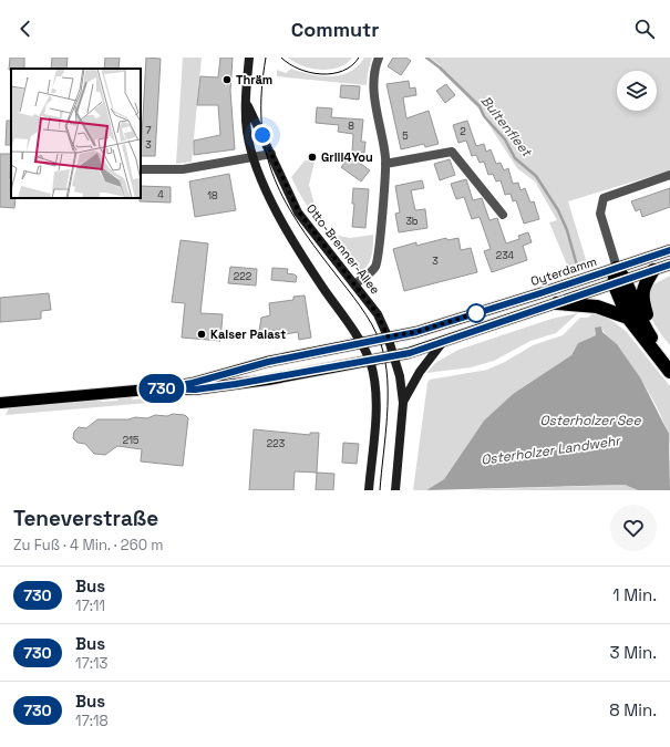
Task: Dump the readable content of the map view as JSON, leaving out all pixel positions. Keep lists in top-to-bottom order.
{
  "streets": {
    "main road": ["Oyterdamm"],
    "street": ["Otto-Brenner-Allee"]
  },
  "crossings": [
    ["Otto-Brenner-Allee", "Oyterdamm"]
  ],
  "water": ["Bultenfleet", "Osterholzer See", "Osterholzer Landwehr"],
  "places": ["Thräm", "Grill4You", "Kaiser Palast"],
  "lines": ["bus line 730"],
  "house_numbers": [
    "8",
    "7",
    "2",
    "5",
    "3",
    "4",
    "18",
    "3b",
    "234",
    "3",
    "222",
    "215",
    "223"
  ],
  "page": {
    "header": "Commutr",
    "on_map": "730",
    "heading": ["Teneverstraße", "Zu Fuß · 4 Min. · 260 m"],
    "list": [
      {
        "mark": "730",
        "name": "Bus",
        "note": "17:11",
        "value": "1 Min."
      },
      {
        "mark": "730",
        "name": "Bus",
        "note": "17:13",
        "value": "3 Min."
      },
      {
        "mark": "730",
        "name": "Bus",
        "note": "17:18",
        "value": "8 Min."
      }
    ]
  }
}
